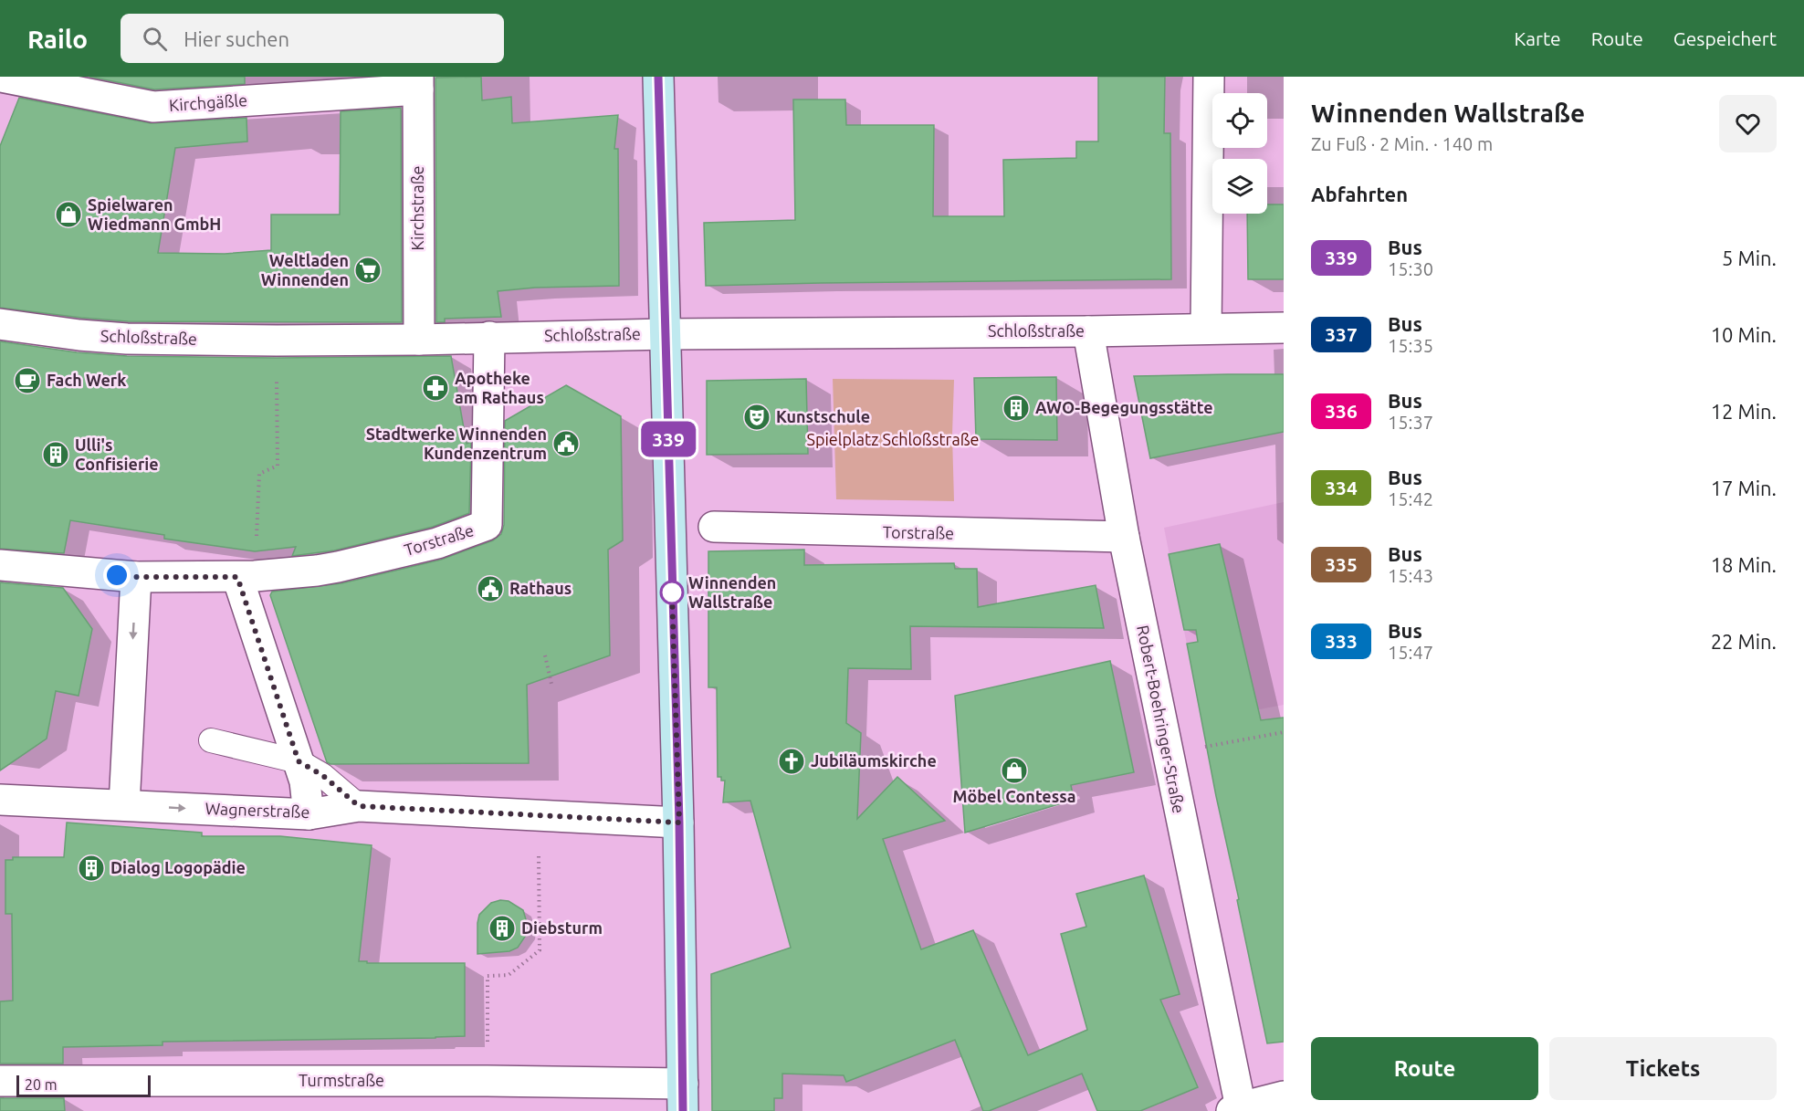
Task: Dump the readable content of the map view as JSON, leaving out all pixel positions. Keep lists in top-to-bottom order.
{
  "streets": {
    "street": [
      "Kirchgäßle",
      "Kirchstraße",
      "Schloßstraße",
      "Torstraße",
      "Robert-Boehringer-Straße",
      "Wagnerstraße",
      "Turmstraße"
    ]
  },
  "crossings": [
    ["Kirchgäßle", "Kirchstraße"],
    ["Kirchstraße", "Schloßstraße"],
    ["Schloßstraße", "Torstraße"],
    ["Schloßstraße", "Robert-Boehringer-Straße"],
    ["Torstraße", "Robert-Boehringer-Straße"]
  ],
  "parks": ["Spielplatz Schloßstraße"],
  "places": {
    "shop": ["Spielwaren Wiedmann GmbH", "Möbel Contessa"],
    "supermarket": ["Weltladen Winnenden"],
    "cafe": ["Fach Werk"],
    "pharmacy": ["Apotheke am Rathaus"],
    "building": [
      "AWO-Begegungsstätte",
      "Ulli's Confisierie",
      "Dialog Logopädie",
      "Diebsturm"
    ],
    "theatre": ["Kunstschule"],
    "public building": ["Stadtwerke Winnenden Kundenzentrum", "Rathaus"],
    "other": ["Winnenden Wallstraße"],
    "church": ["Jubiläumskirche"]
  },
  "lines": ["bus line 339"],
  "scale_bar": "20 m",
  "page": {
    "header": "Railo",
    "search": "Hier suchen",
    "nav": ["Karte", "Route", "Gespeichert"],
    "on_map": "339",
    "heading": [
      ["Winnenden Wallstraße", "Zu Fuß · 2 Min. · 140 m"],
      "Abfahrten"
    ],
    "list": [
      {
        "mark": "339",
        "name": "Bus",
        "note": "15:30",
        "value": "5 Min."
      },
      {
        "mark": "337",
        "name": "Bus",
        "note": "15:35",
        "value": "10 Min."
      },
      {
        "mark": "336",
        "name": "Bus",
        "note": "15:37",
        "value": "12 Min."
      },
      {
        "mark": "334",
        "name": "Bus",
        "note": "15:42",
        "value": "17 Min."
      },
      {
        "mark": "335",
        "name": "Bus",
        "note": "15:43",
        "value": "18 Min."
      },
      {
        "mark": "333",
        "name": "Bus",
        "note": "15:47",
        "value": "22 Min."
      }
    ],
    "buttons": ["Route", "Tickets"],
    "scale": "20 m"
  }
}
